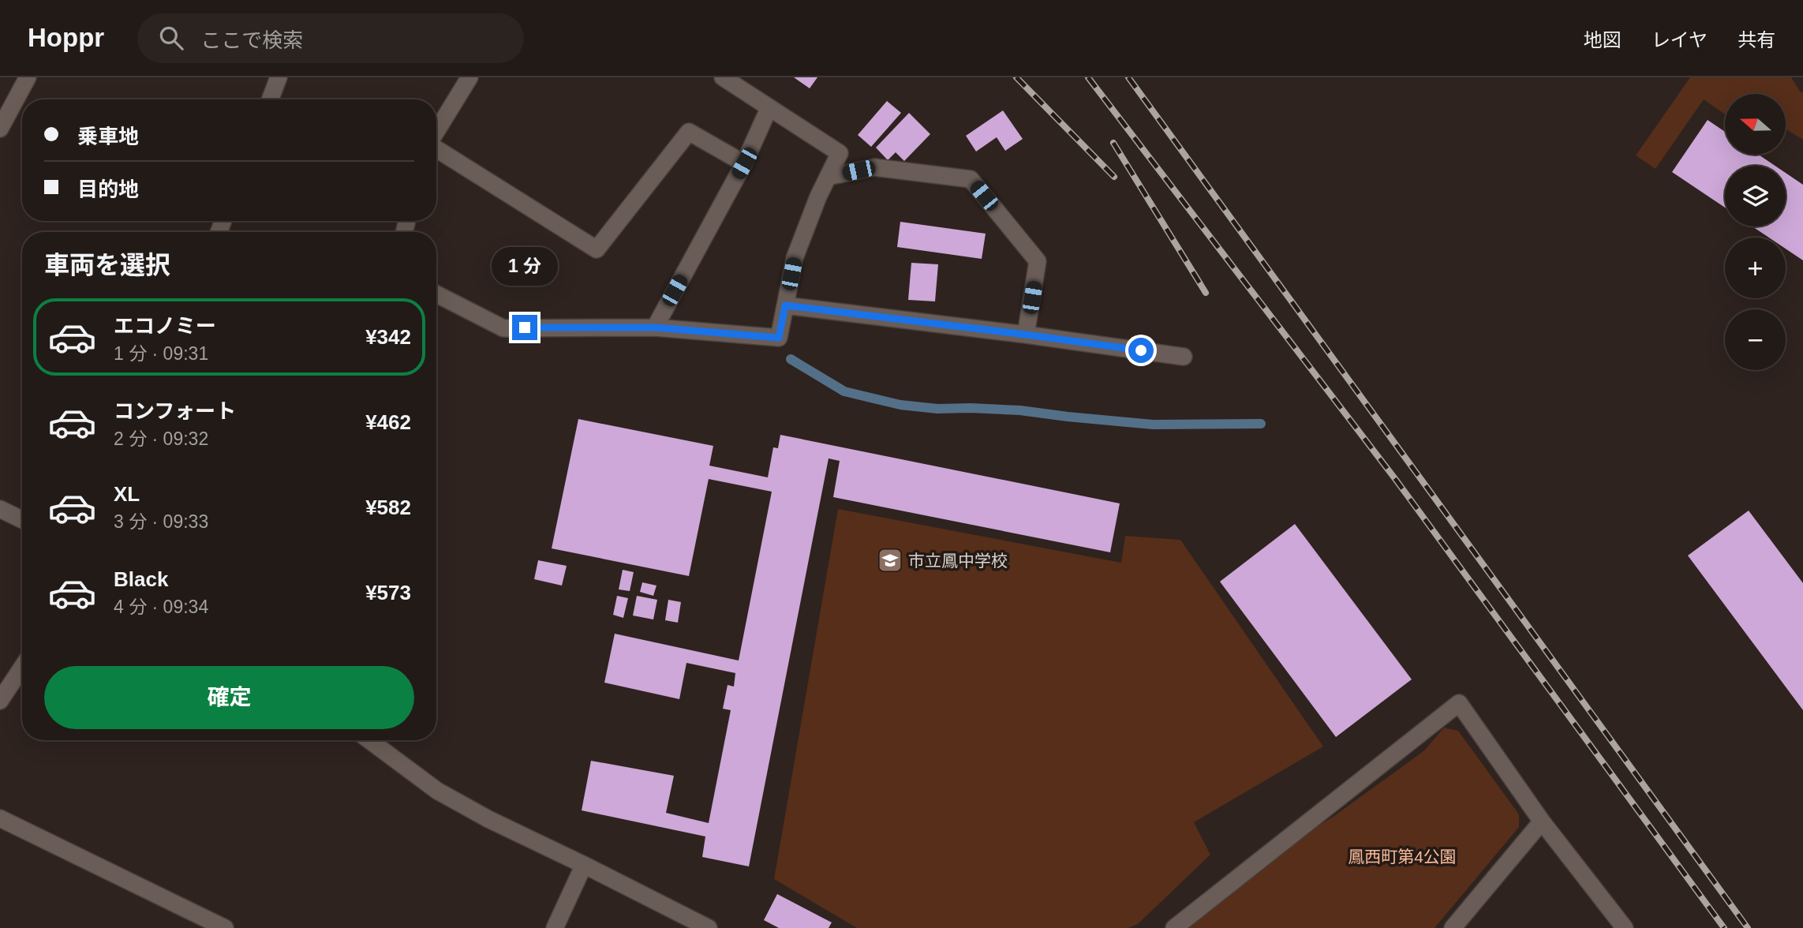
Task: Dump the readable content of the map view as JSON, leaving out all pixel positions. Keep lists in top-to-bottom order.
{
  "parks": ["鳳西町第4公園"],
  "places": {
    "school or university": ["市立鳳中学校"]
  },
  "north": "left",
  "page": {
    "header": "Hoppr",
    "search": "ここで検索",
    "nav": ["地図", "レイヤ", "共有"],
    "map_buttons": ["+", "−"],
    "banner": ["乗車地", "目的地"],
    "heading": "車両を選択",
    "bubble": "1 分",
    "list": [
      {
        "name": "エコノミー",
        "note": "1 分 · 09:31",
        "value": "¥342"
      },
      {
        "name": "コンフォート",
        "note": "2 分 · 09:32",
        "value": "¥462"
      },
      {
        "name": "XL",
        "note": "3 分 · 09:33",
        "value": "¥582"
      },
      {
        "name": "Black",
        "note": "4 分 · 09:34",
        "value": "¥573"
      }
    ],
    "buttons": "確定"
  }
}
